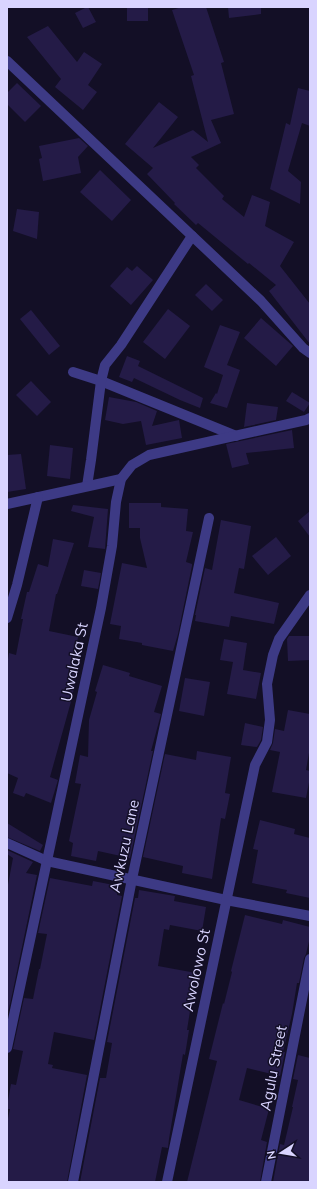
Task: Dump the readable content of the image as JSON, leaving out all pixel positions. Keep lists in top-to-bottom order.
{
  "streets": {
    "street": [
      "Uwalaka St",
      "Awkuzu Lane",
      "Awolowo St",
      "Agulu Street"
    ]
  },
  "north": "left"
}
